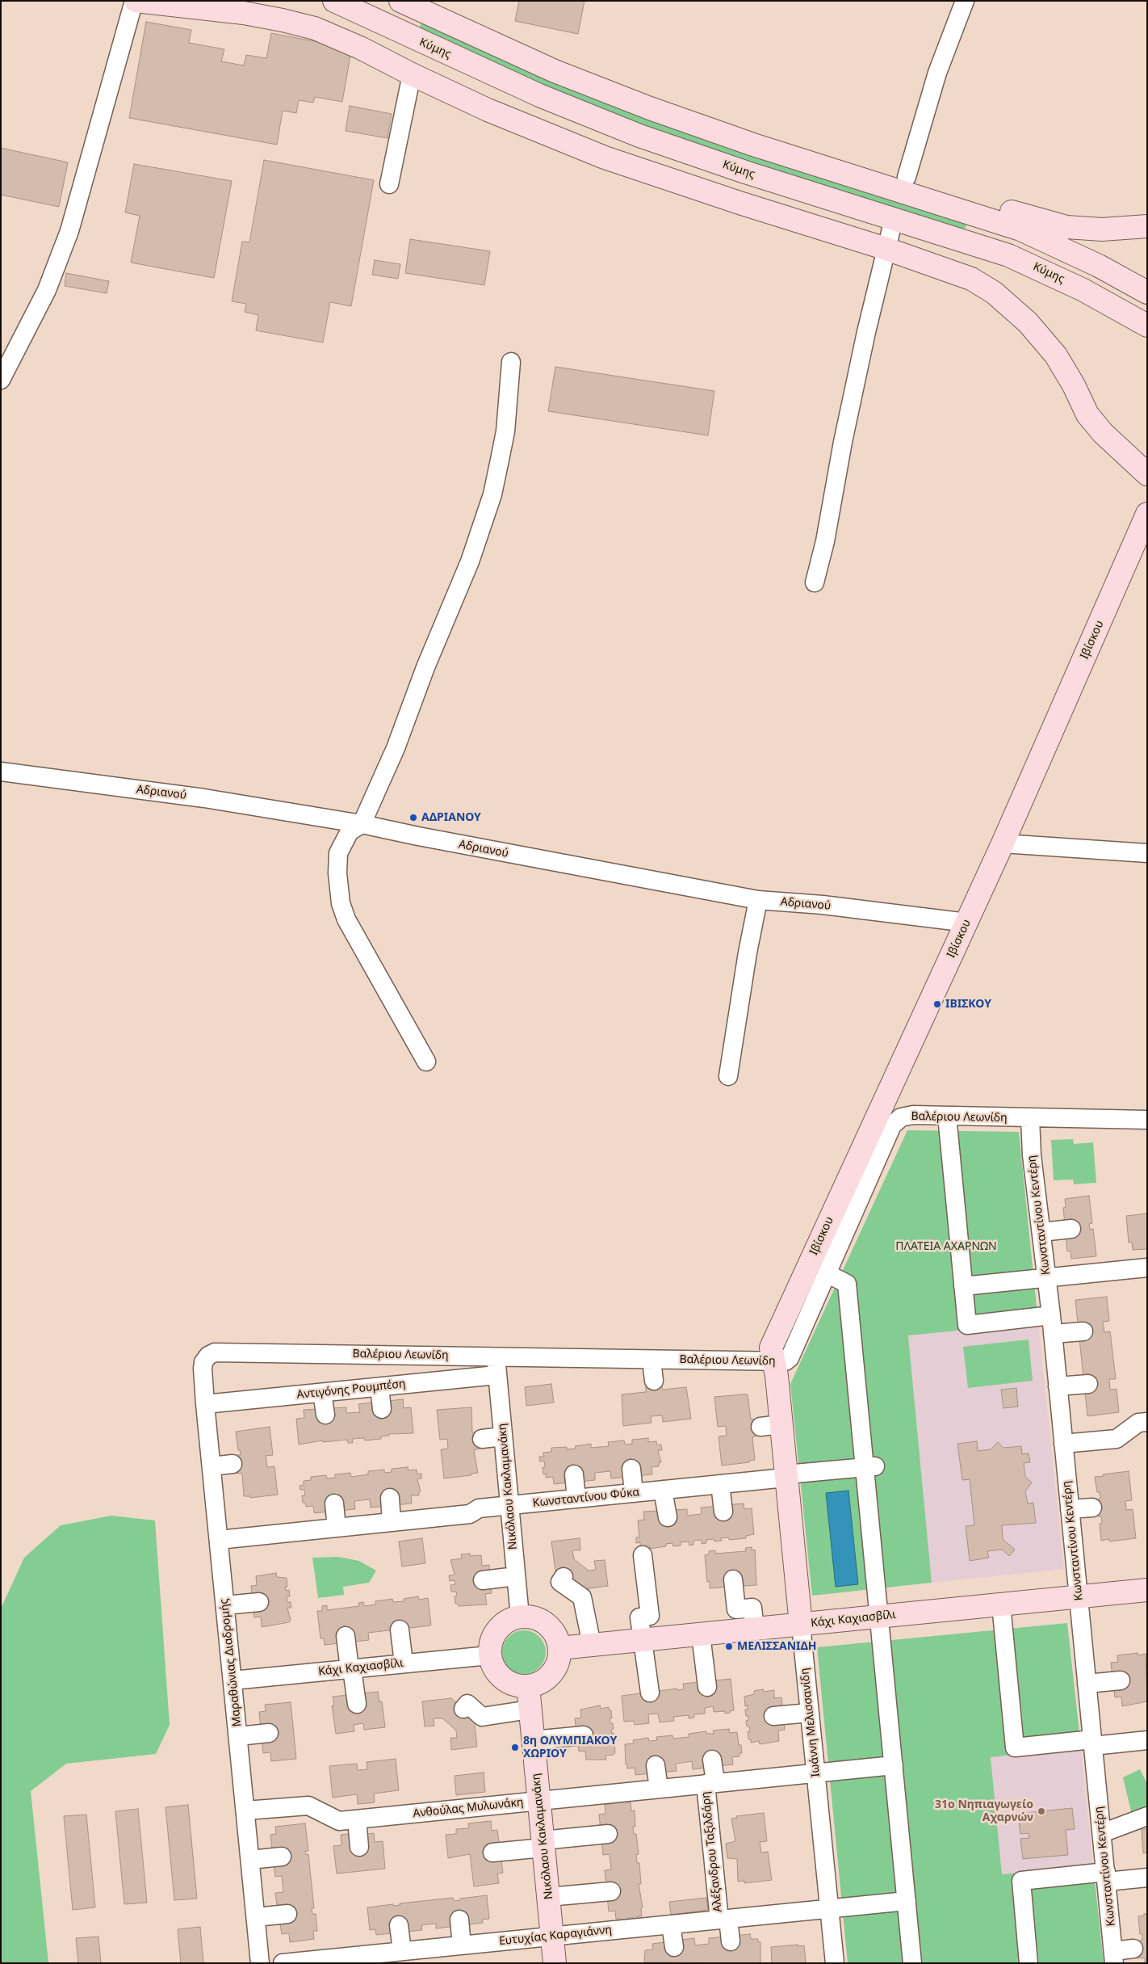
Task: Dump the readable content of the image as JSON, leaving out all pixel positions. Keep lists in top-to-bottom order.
{
  "streets": {
    "street": [
      "Κύμης",
      "Ιβίσκου",
      "Αδριανού",
      "Βαλέριου Λεωνίδη",
      "Κωνσταντίνου Κεντέρη",
      "Αντιγόνης Ρουμπέση",
      "Νικόλαου Κακλαμανάκη",
      "Κωνσταντίνου Φύκα",
      "Κάχι Καχιασβίλι",
      "Μαραθώνιας Διαδρομής",
      "Ιωάννη Μελισσανίδη",
      "Ανθούλας Μυλωνάκη",
      "Αλέξανδρου Ταξιλδάρη",
      "Ευτυχίας Καραγιάννη"
    ]
  },
  "crossings": [
    ["Ιβίσκου", "Αδριανού"],
    ["Ιβίσκου", "Βαλέριου Λεωνίδη"],
    ["Ιβίσκου", "Ιωάννη Μελισσανίδη"],
    ["Βαλέριου Λεωνίδη", "Κωνσταντίνου Κεντέρη"],
    ["Βαλέριου Λεωνίδη", "Νικόλαου Κακλαμανάκη"],
    ["Βαλέριου Λεωνίδη", "Μαραθώνιας Διαδρομής"],
    ["Βαλέριου Λεωνίδη", "Ιωάννη Μελισσανίδη"],
    ["Κωνσταντίνου Κεντέρη", "Κάχι Καχιασβίλι"],
    ["Αντιγόνης Ρουμπέση", "Νικόλαου Κακλαμανάκη"],
    ["Αντιγόνης Ρουμπέση", "Μαραθώνιας Διαδρομής"],
    ["Νικόλαου Κακλαμανάκη", "Κωνσταντίνου Φύκα"],
    ["Νικόλαου Κακλαμανάκη", "Κάχι Καχιασβίλι"],
    ["Νικόλαου Κακλαμανάκη", "Ανθούλας Μυλωνάκη"],
    ["Νικόλαου Κακλαμανάκη", "Ευτυχίας Καραγιάννη"],
    ["Κωνσταντίνου Φύκα", "Μαραθώνιας Διαδρομής"],
    ["Κωνσταντίνου Φύκα", "Ιωάννη Μελισσανίδη"],
    ["Κάχι Καχιασβίλι", "Μαραθώνιας Διαδρομής"],
    ["Κάχι Καχιασβίλι", "Ιωάννη Μελισσανίδη"],
    ["Μαραθώνιας Διαδρομής", "Ανθούλας Μυλωνάκη"],
    ["Ιωάννη Μελισσανίδη", "Ανθούλας Μυλωνάκη"],
    ["Ιωάννη Μελισσανίδη", "Ευτυχίας Καραγιάννη"],
    ["Ανθούλας Μυλωνάκη", "Αλέξανδρου Ταξιλδάρη"],
    ["Αλέξανδρου Ταξιλδάρη", "Ευτυχίας Καραγιάννη"]
  ],
  "parks": ["ΠΛΑΤΕΙΑ ΑΧΑΡΝΩΝ"],
  "places": [
    "ΑΔΡΙΑΝΟΥ",
    "ΙΒΙΣΚΟΥ",
    "ΜΕΛΙΣΣΑΝΙΔΗ",
    "8η ΟΛΥΜΠΙΑΚΟΥ ΧΩΡΙΟΥ",
    "31ο Νηπιαγωγείο Αχαρνών"
  ]
}
